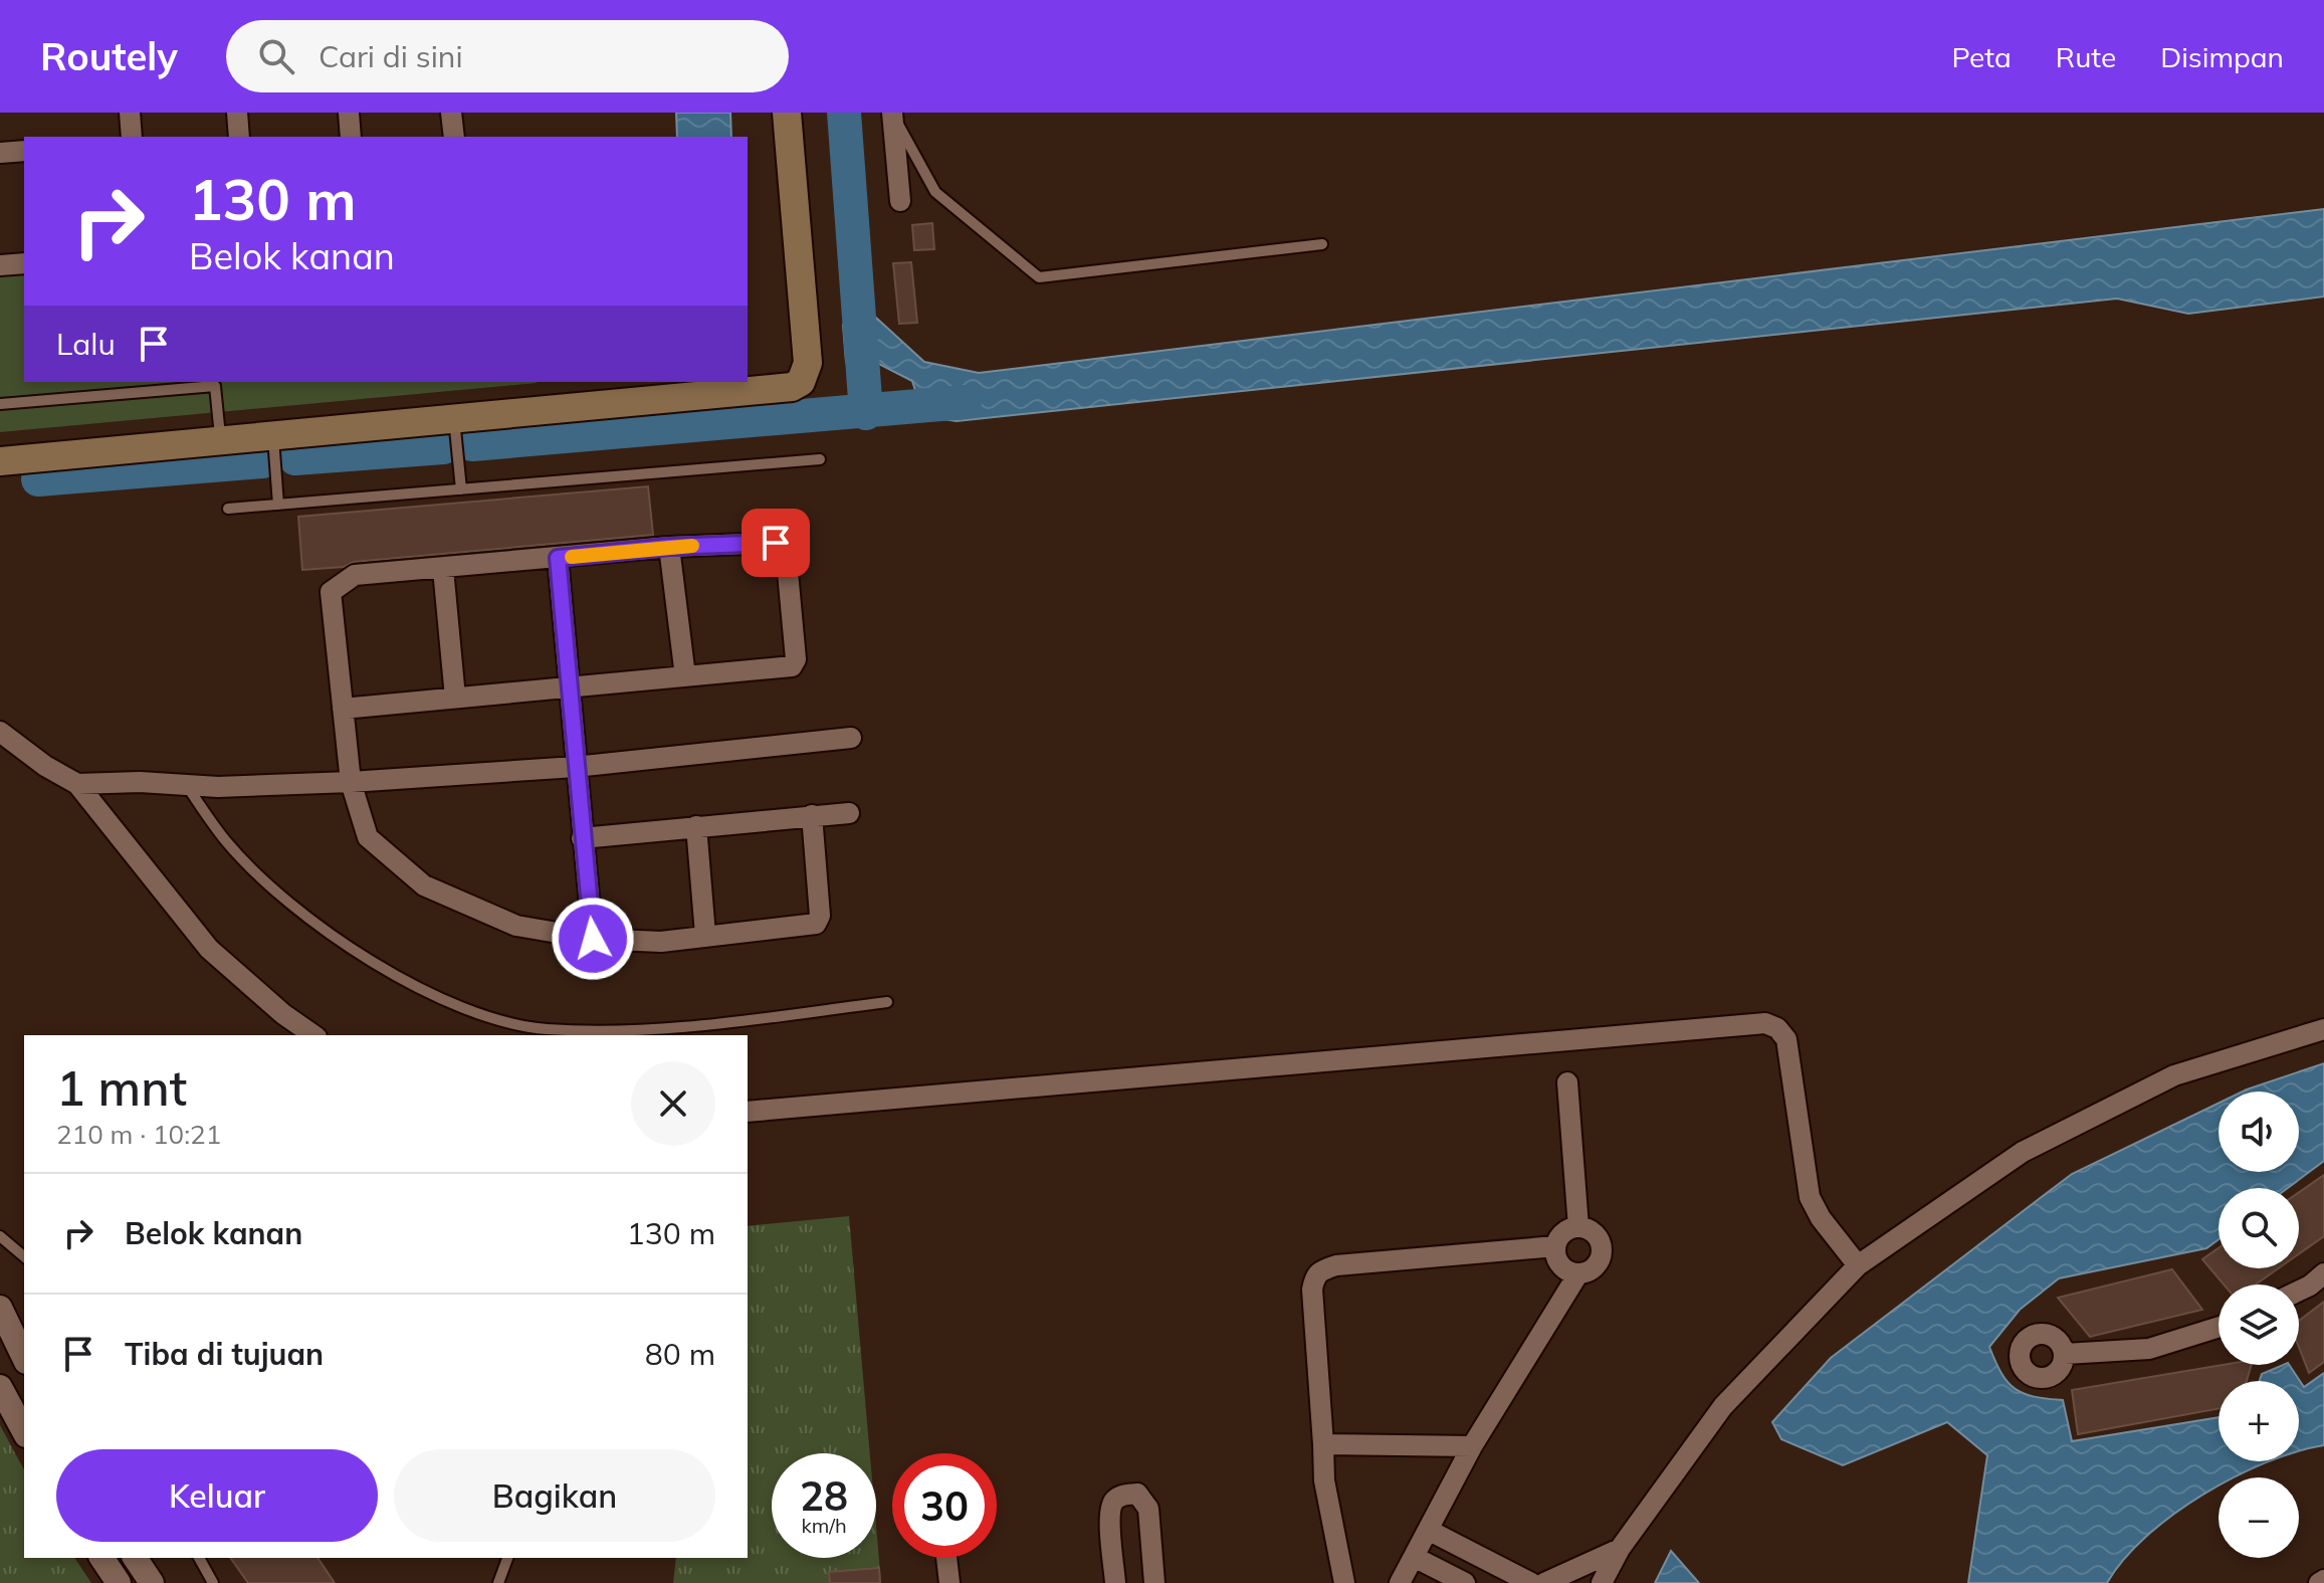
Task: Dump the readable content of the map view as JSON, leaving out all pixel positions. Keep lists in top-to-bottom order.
{
  "page": {
    "header": "Routely",
    "search": "Cari di sini",
    "nav": ["Peta", "Rute", "Disimpan"],
    "turn": ["130 m", "Belok kanan"],
    "then": "Lalu",
    "heading": ["1 mnt", "210 m · 10:21"],
    "map_buttons": ["+", "−"],
    "list": [
      {
        "name": "Belok kanan",
        "value": "130 m"
      },
      {
        "name": "Tiba di tujuan",
        "value": "80 m"
      }
    ],
    "buttons": ["Keluar", "Bagikan"],
    "speed": "28 km/h",
    "limit": "30"
  }
}
